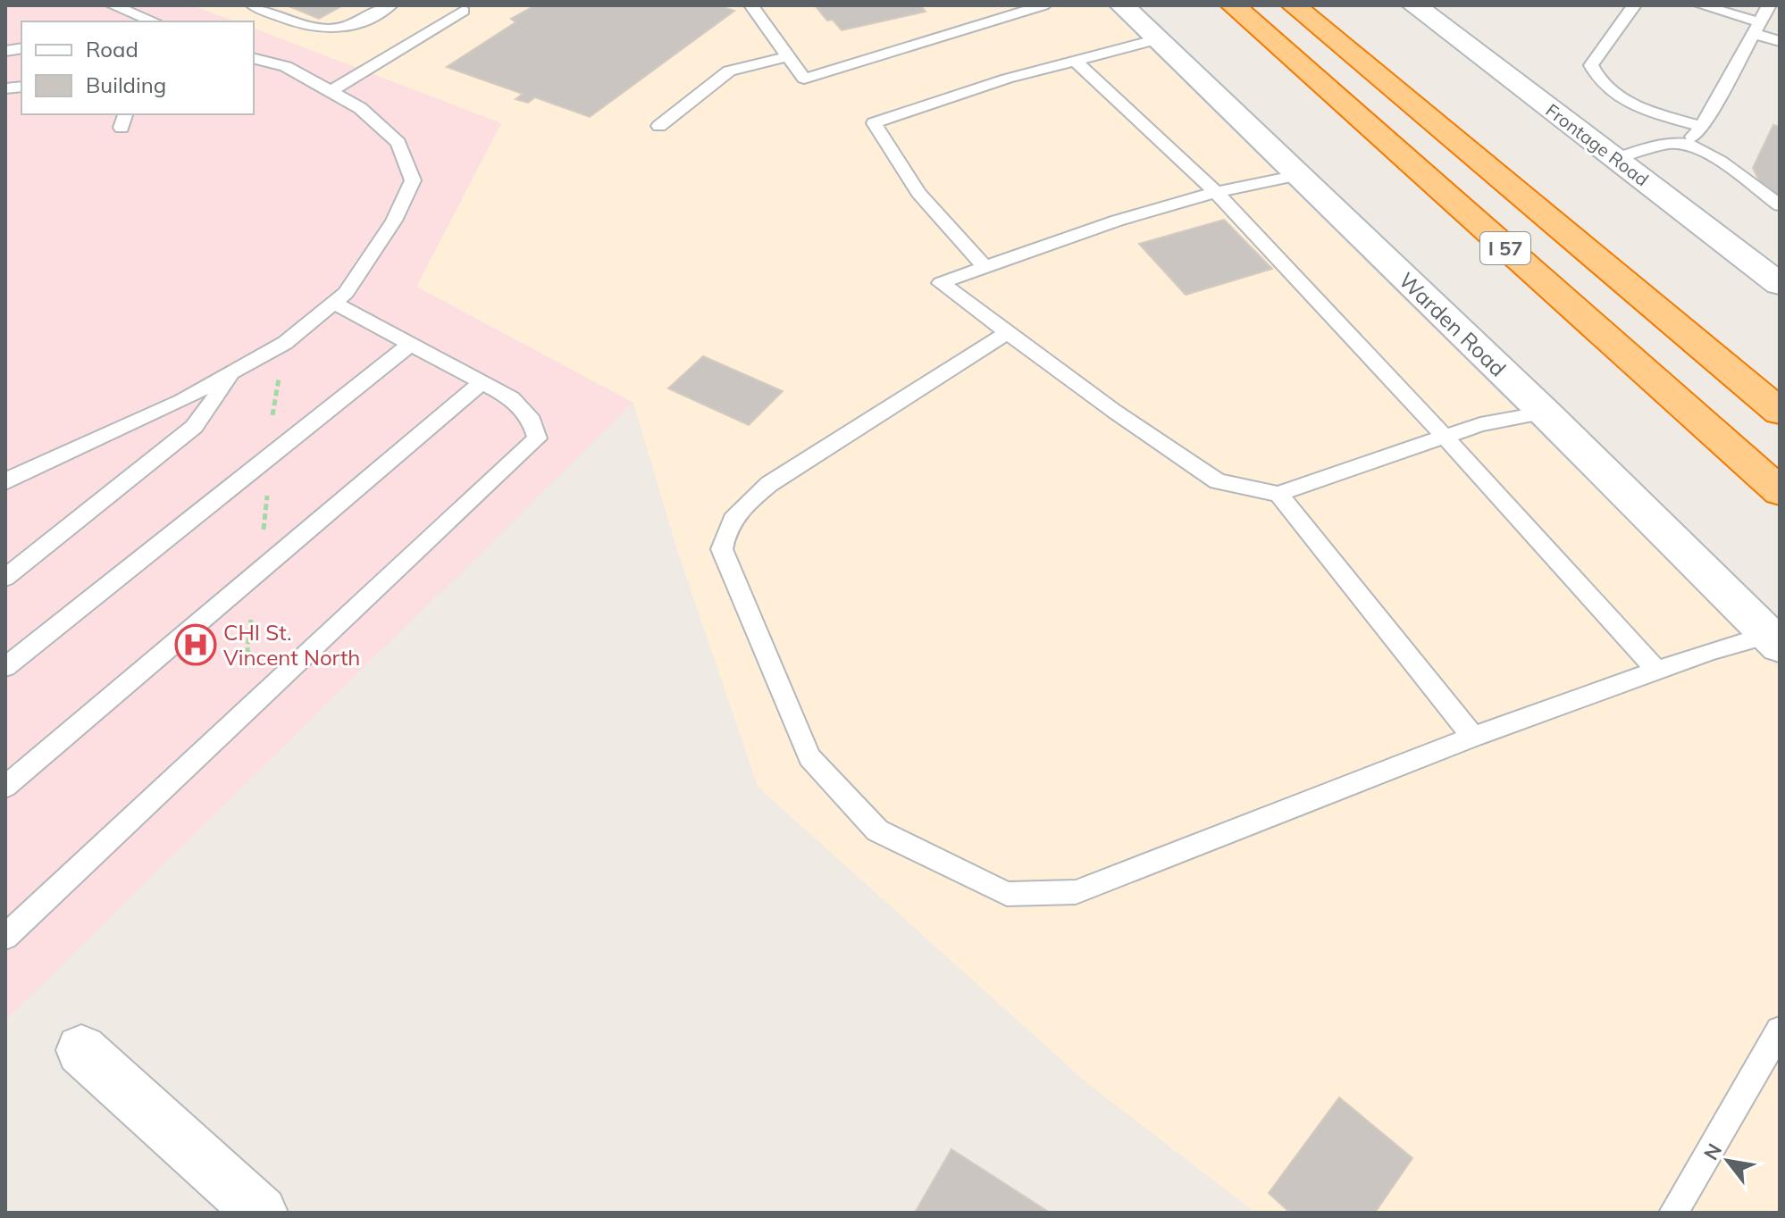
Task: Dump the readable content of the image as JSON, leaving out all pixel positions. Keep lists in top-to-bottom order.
{
  "streets": {
    "highway": ["I 57"],
    "main road": ["Frontage Road", "Warden Road"]
  },
  "places": {
    "hospital": ["CHI St. Vincent North"]
  },
  "legend": ["Road", "Building"],
  "north": "top left"
}
